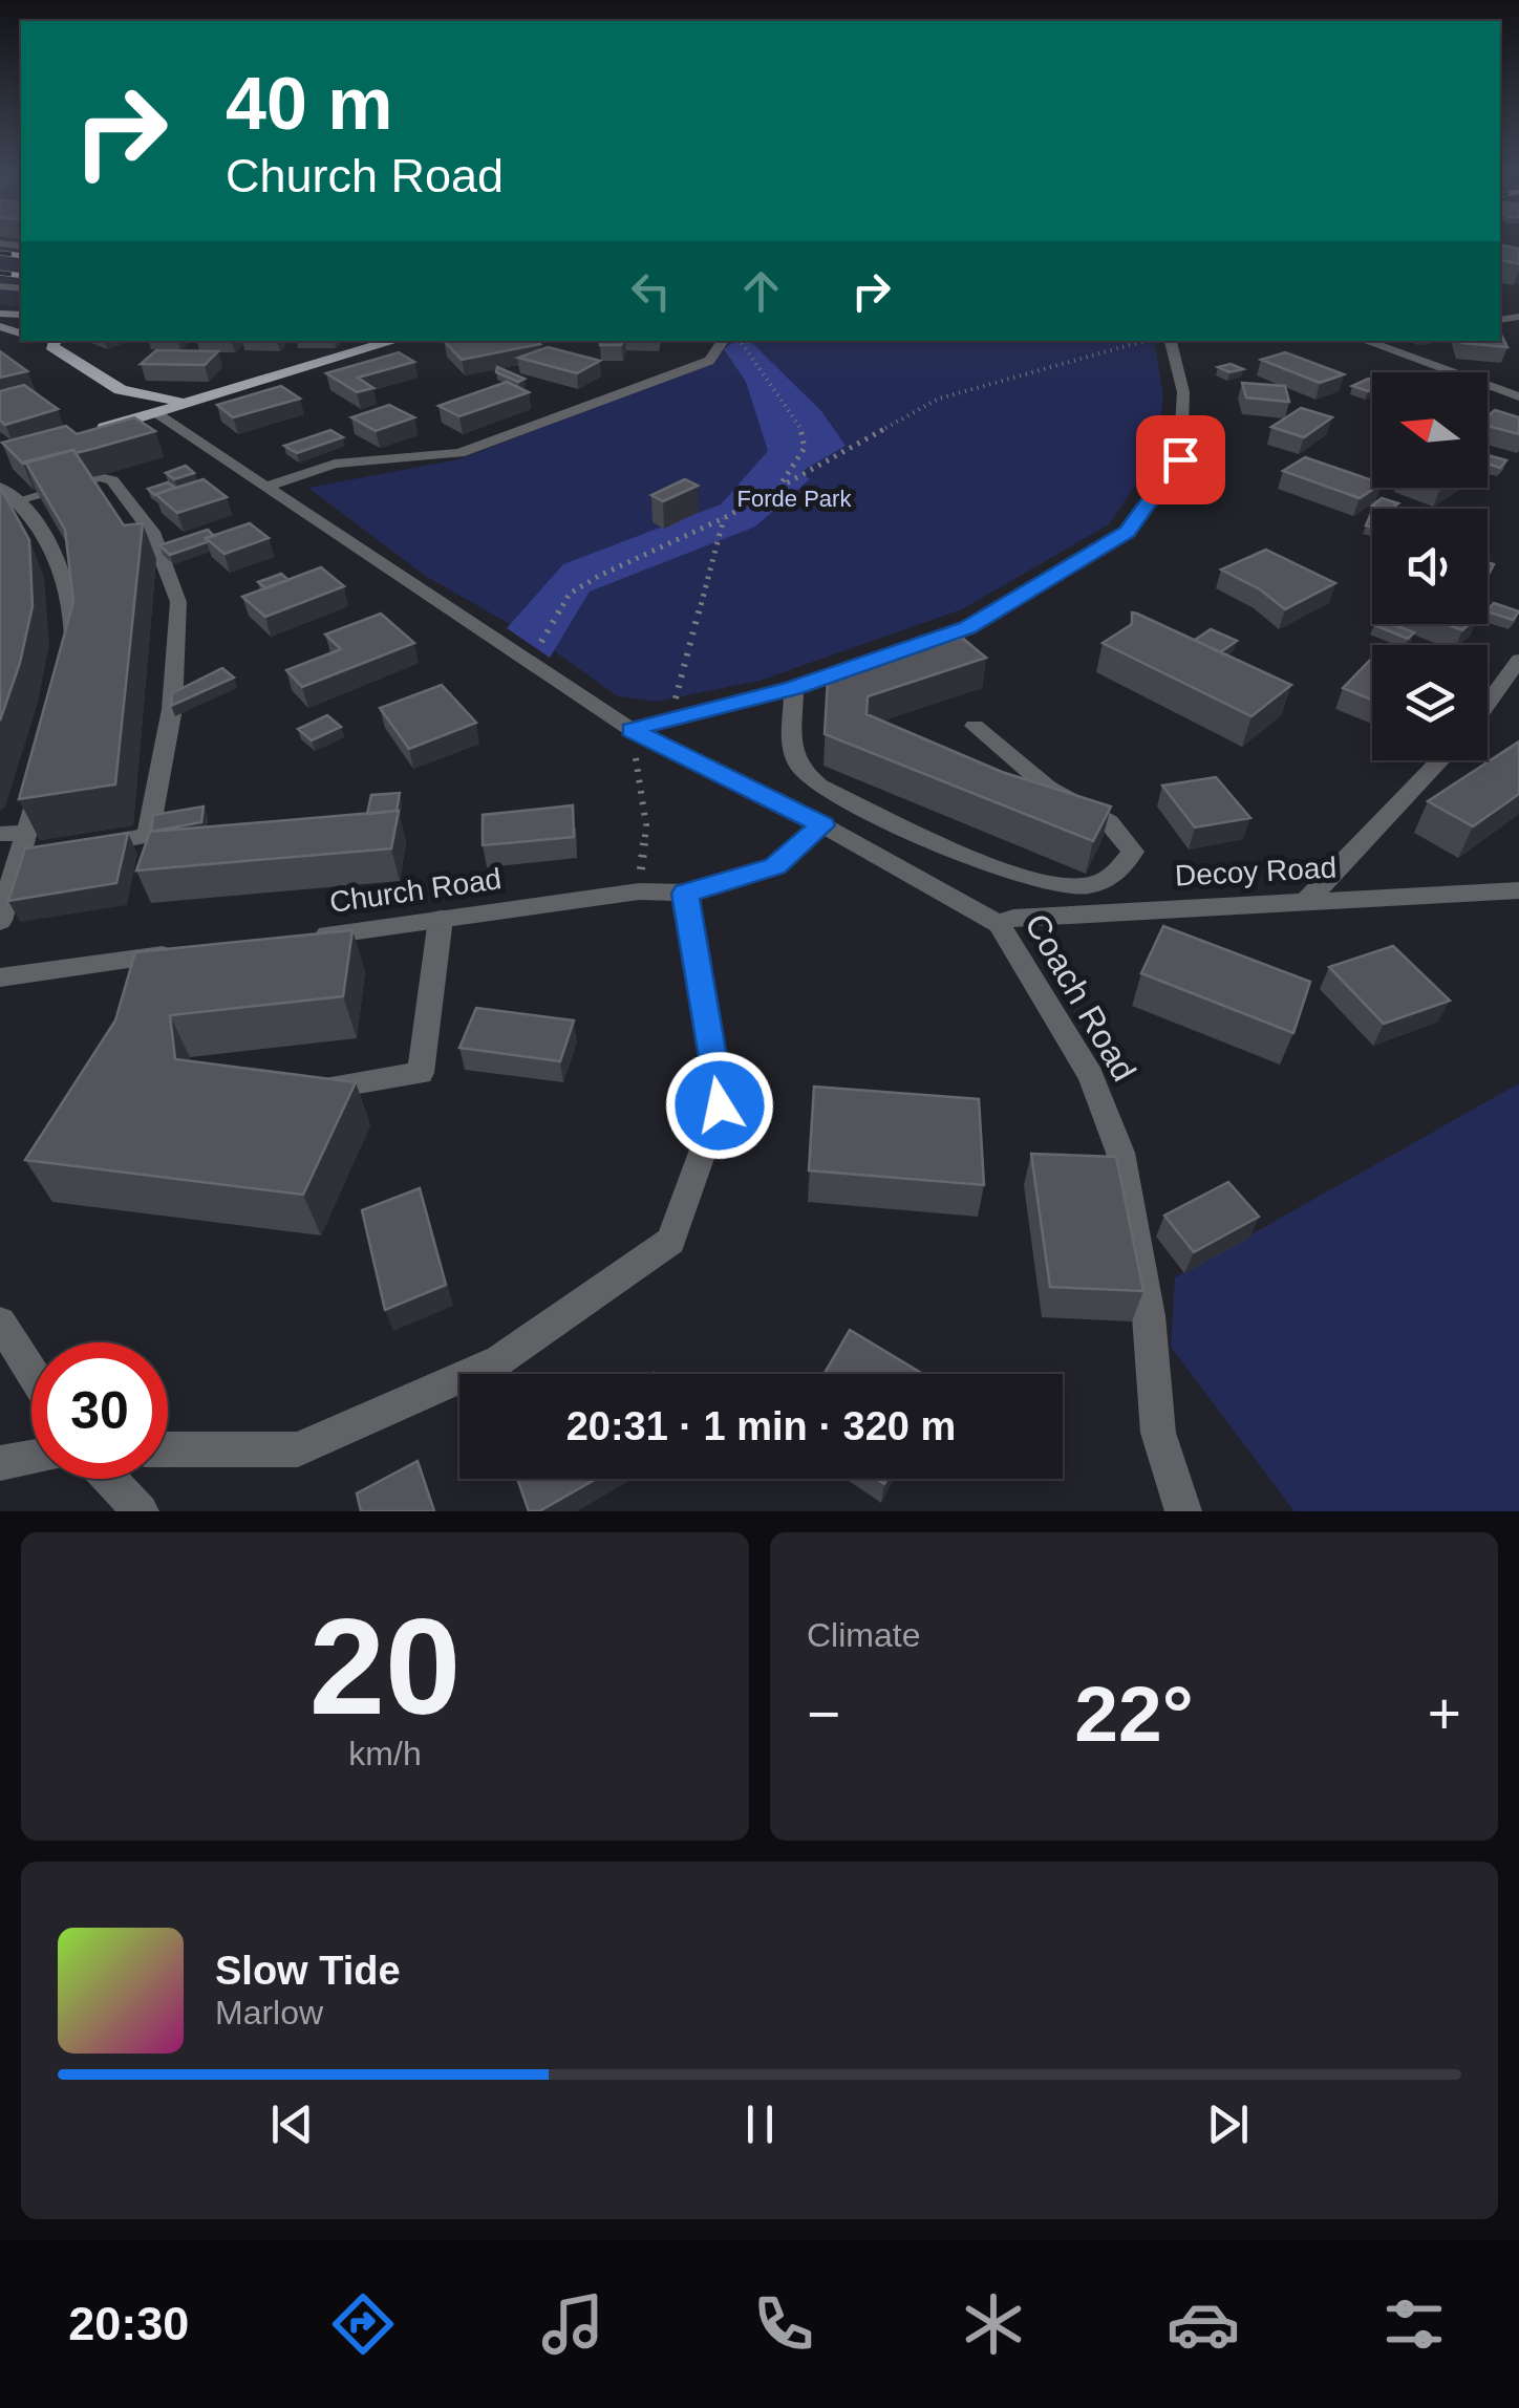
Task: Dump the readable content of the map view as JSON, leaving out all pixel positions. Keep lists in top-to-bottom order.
{
  "streets": {
    "street": ["Decoy Road", "Church Road", "Coach Road"]
  },
  "crossings": [
    ["Decoy Road", "Coach Road"],
    ["Church Road", "Coach Road"]
  ],
  "parks": ["Forde Park"],
  "north": "left",
  "page": {
    "turn": ["40 m", "Church Road"],
    "limit": "30",
    "trip": "20:31 · 1 min · 320 m",
    "tile": [
      ["20", "km/h"],
      "Climate"
    ],
    "heat": ["−", "22°", "+"],
    "song": ["Slow Tide", "Marlow"],
    "tabs": "20:30"
  }
}
